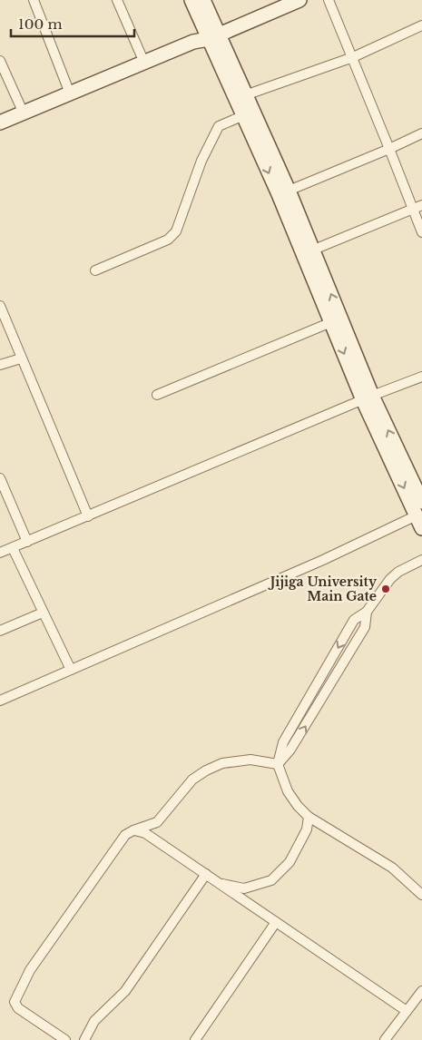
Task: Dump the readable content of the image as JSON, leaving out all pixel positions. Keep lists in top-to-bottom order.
{
  "places": ["Jijiga University Main Gate"],
  "scale_bar": "100 m"
}
